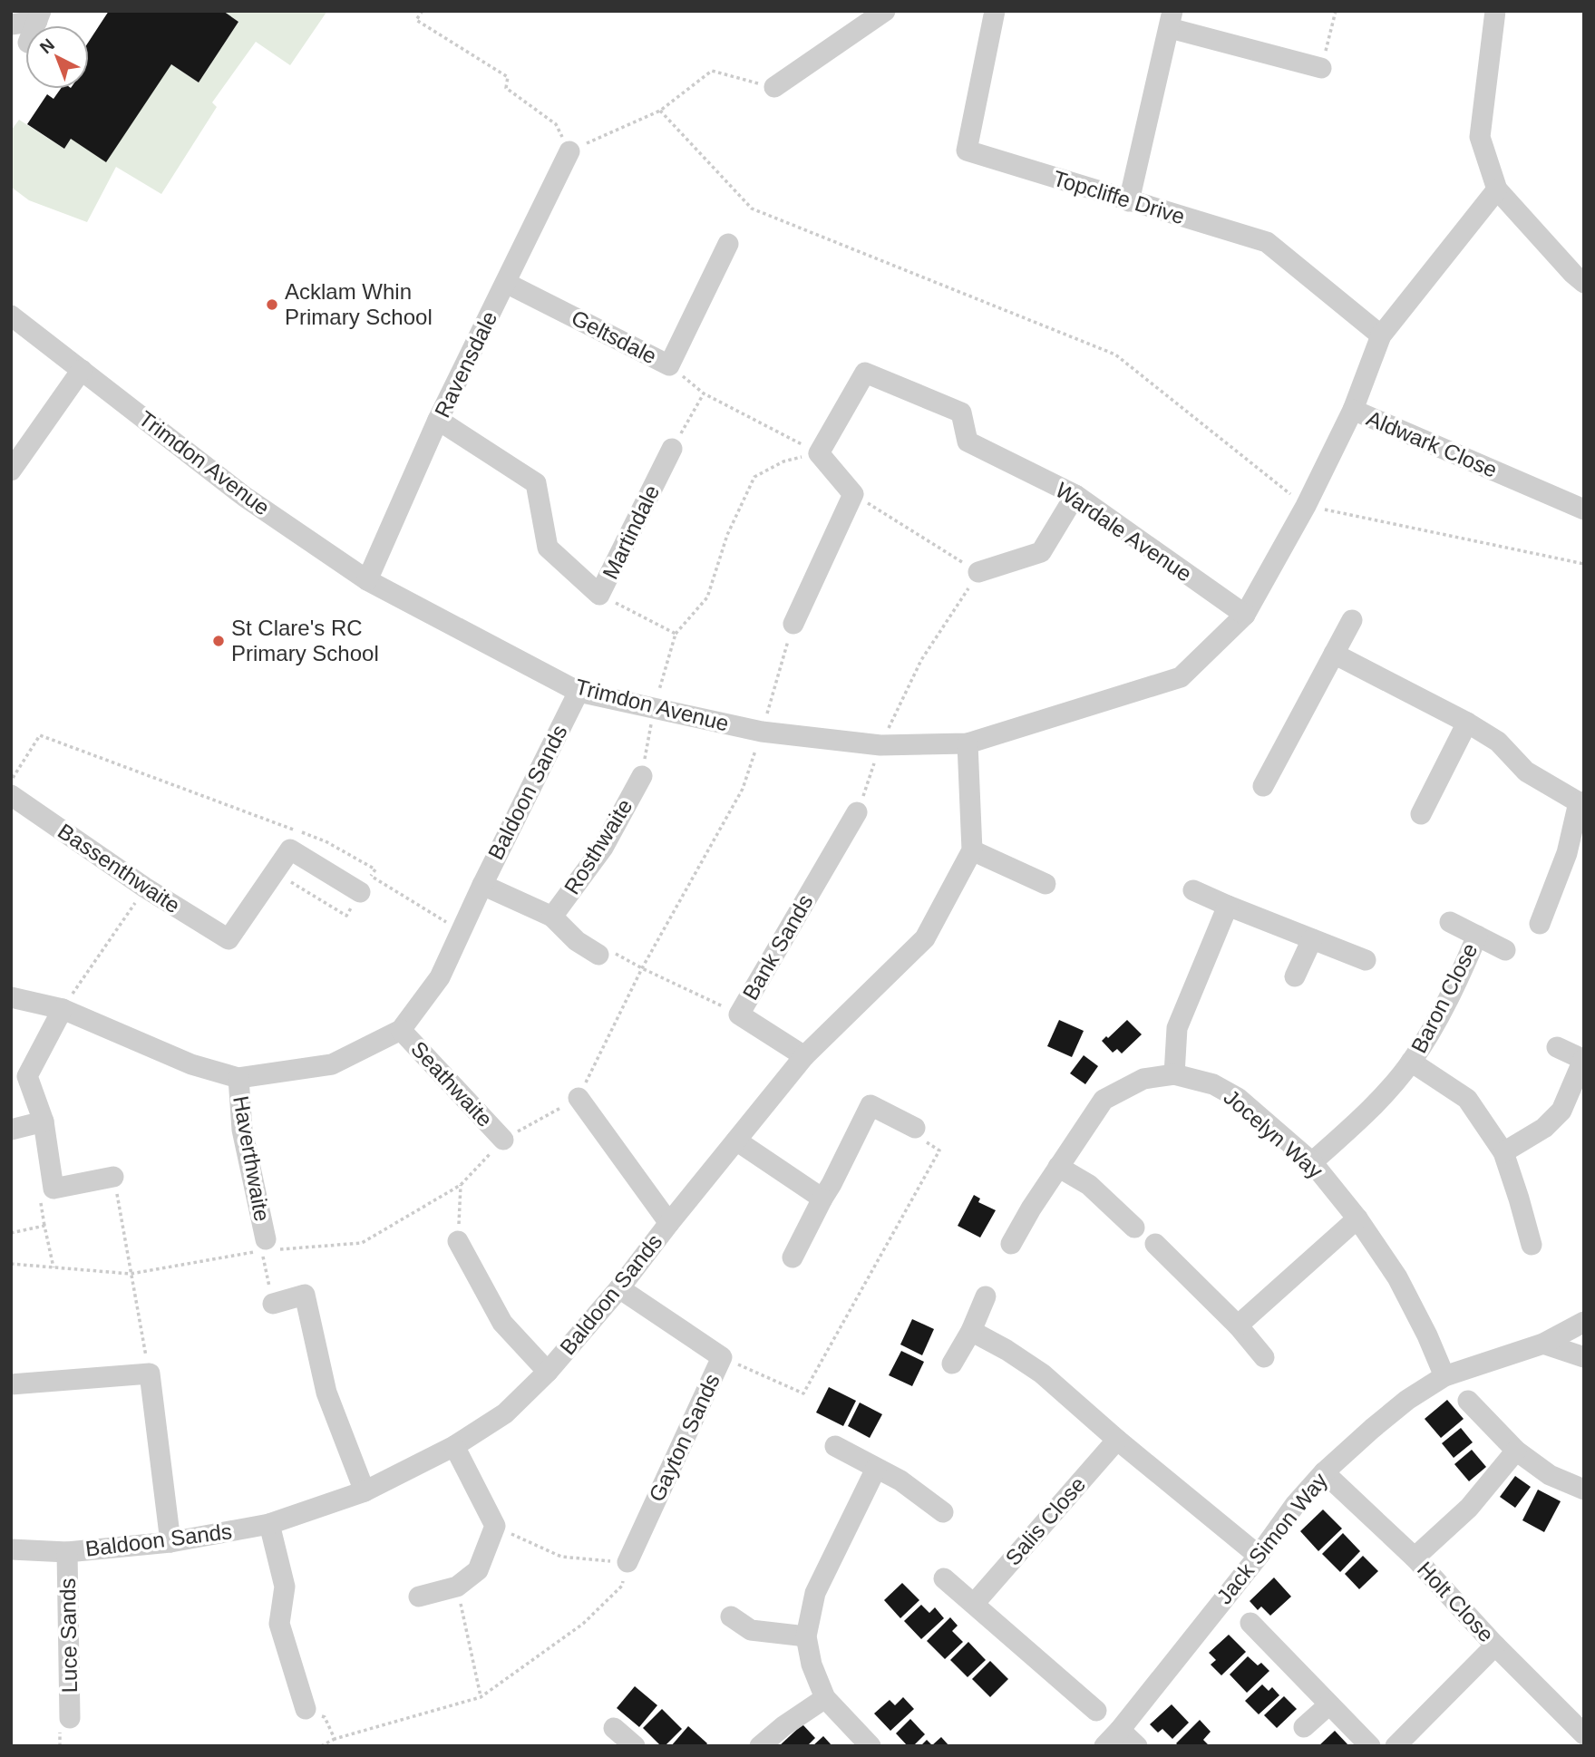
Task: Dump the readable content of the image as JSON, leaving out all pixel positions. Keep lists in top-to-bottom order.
{
  "streets": {
    "street": [
      "Topcliffe Drive",
      "Geltsdale",
      "Ravensdale",
      "Aldwark Close",
      "Trimdon Avenue",
      "Martindale",
      "Wardale Avenue",
      "Baldoon Sands",
      "Rosthwaite",
      "Bassenthwaite",
      "Bank Sands",
      "Baron Close",
      "Seathwaite",
      "Jocelyn Way",
      "Haverthwaite",
      "Gayton Sands",
      "Salis Close",
      "Jack Simon Way",
      "Holt Close",
      "Luce Sands"
    ]
  },
  "crossings": [
    ["Topcliffe Drive", "Aldwark Close"],
    ["Geltsdale", "Ravensdale"],
    ["Ravensdale", "Trimdon Avenue"],
    ["Ravensdale", "Martindale"],
    ["Aldwark Close", "Trimdon Avenue"],
    ["Trimdon Avenue", "Wardale Avenue"],
    ["Trimdon Avenue", "Baldoon Sands"],
    ["Baldoon Sands", "Rosthwaite"],
    ["Baldoon Sands", "Bank Sands"],
    ["Baldoon Sands", "Seathwaite"],
    ["Baldoon Sands", "Haverthwaite"],
    ["Baldoon Sands", "Gayton Sands"],
    ["Baldoon Sands", "Luce Sands"],
    ["Baron Close", "Jocelyn Way"],
    ["Jocelyn Way", "Jack Simon Way"],
    ["Jack Simon Way", "Holt Close"]
  ],
  "places": ["Acklam Whin Primary School", "St Clare's RC Primary School"],
  "north": "top left"
}
